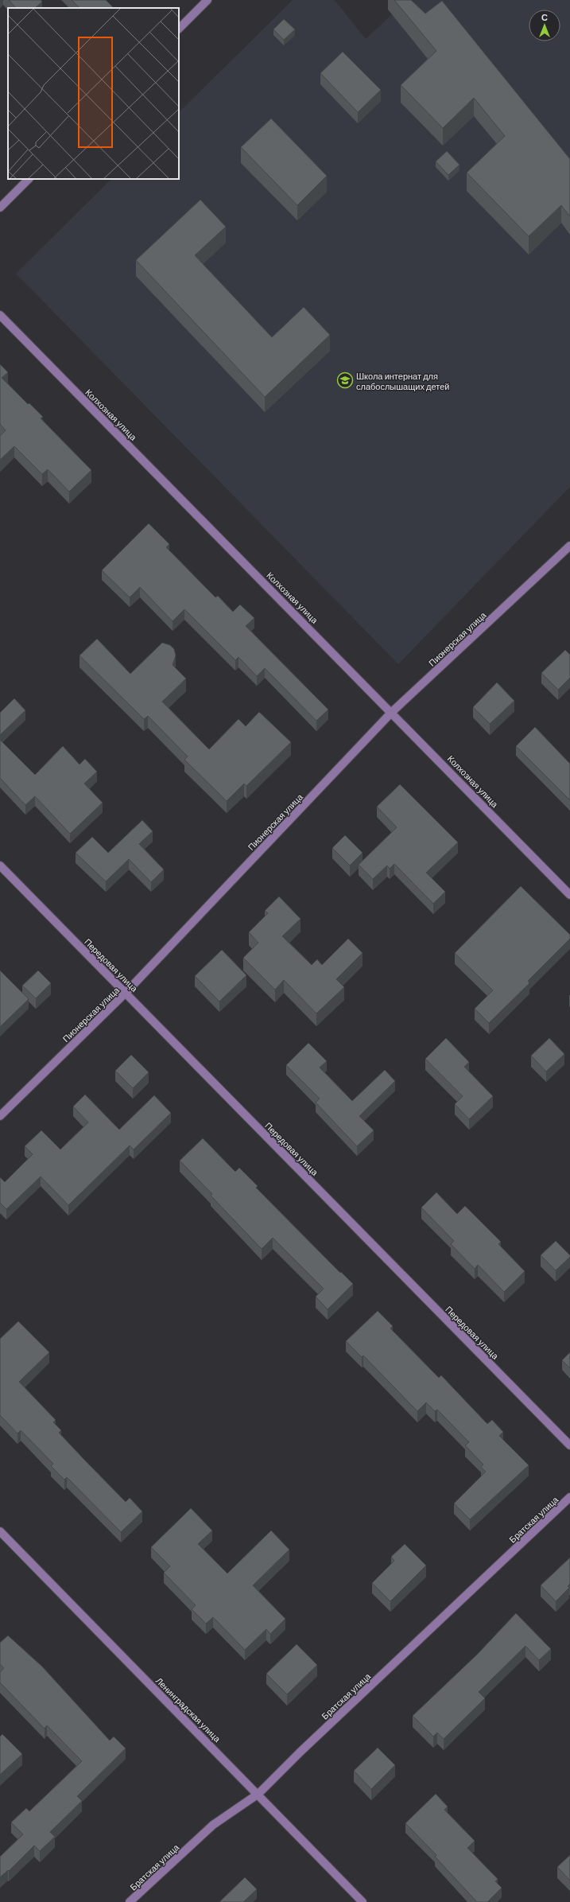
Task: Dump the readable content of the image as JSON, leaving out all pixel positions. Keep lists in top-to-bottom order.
{
  "streets": {
    "street": [
      "Колхозная улица",
      "Пионерская улица",
      "Передовая улица",
      "Братская улица",
      "Ленинградская улица"
    ]
  },
  "crossings": [
    ["Колхозная улица", "Пионерская улица"],
    ["Пионерская улица", "Передовая улица"],
    ["Братская улица", "Ленинградская улица"]
  ],
  "places": {
    "school or university": ["Школа интернат для слабослышащих детей"]
  },
  "north": "top"
}
